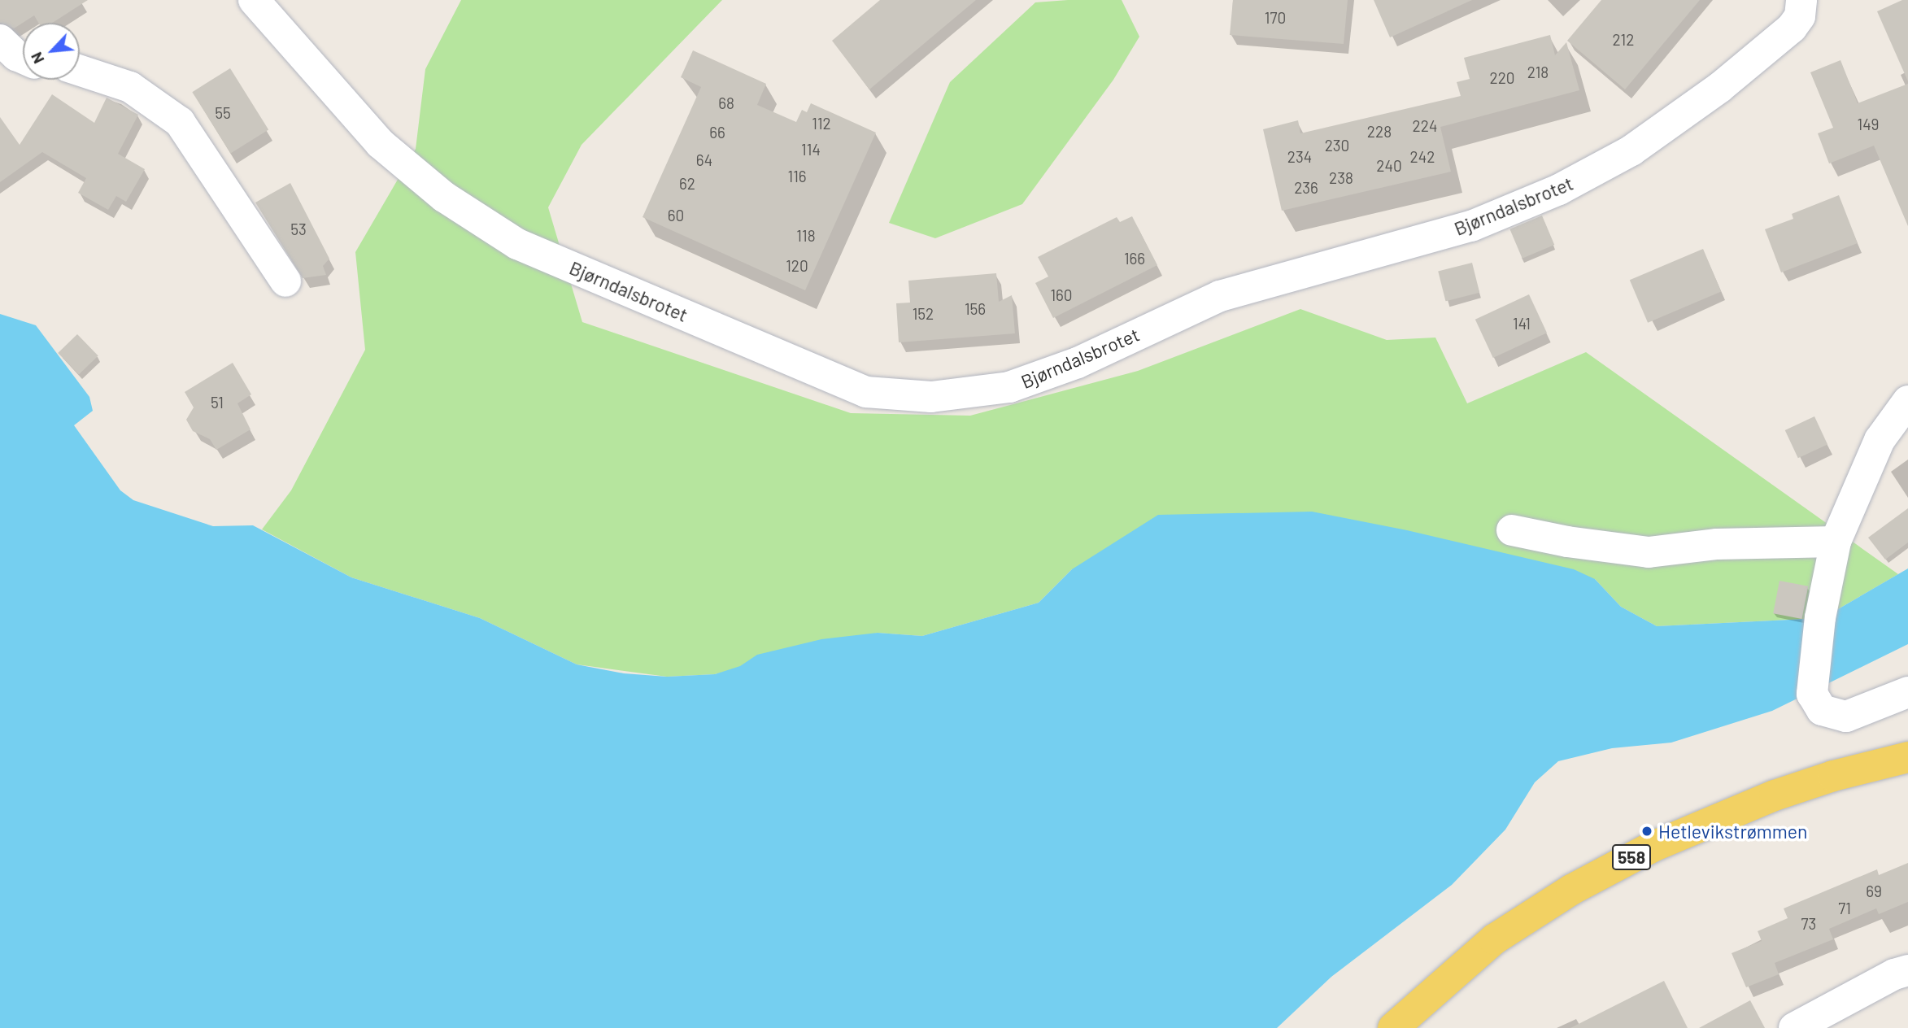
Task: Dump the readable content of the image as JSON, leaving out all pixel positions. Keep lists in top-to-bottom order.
{
  "streets": {
    "main road": ["558"],
    "street": ["Bjørndalsbrotet"]
  },
  "places": ["Hetlevikstrømmen"],
  "house_numbers": [
    "170",
    "212",
    "218",
    "220",
    "68",
    "55",
    "112",
    "149",
    "224",
    "228",
    "66",
    "230",
    "114",
    "234",
    "242",
    "64",
    "240",
    "116",
    "238",
    "62",
    "236",
    "60",
    "53",
    "118",
    "166",
    "120",
    "160",
    "156",
    "152",
    "141",
    "51",
    "69",
    "71",
    "73"
  ],
  "north": "bottom left"
}
